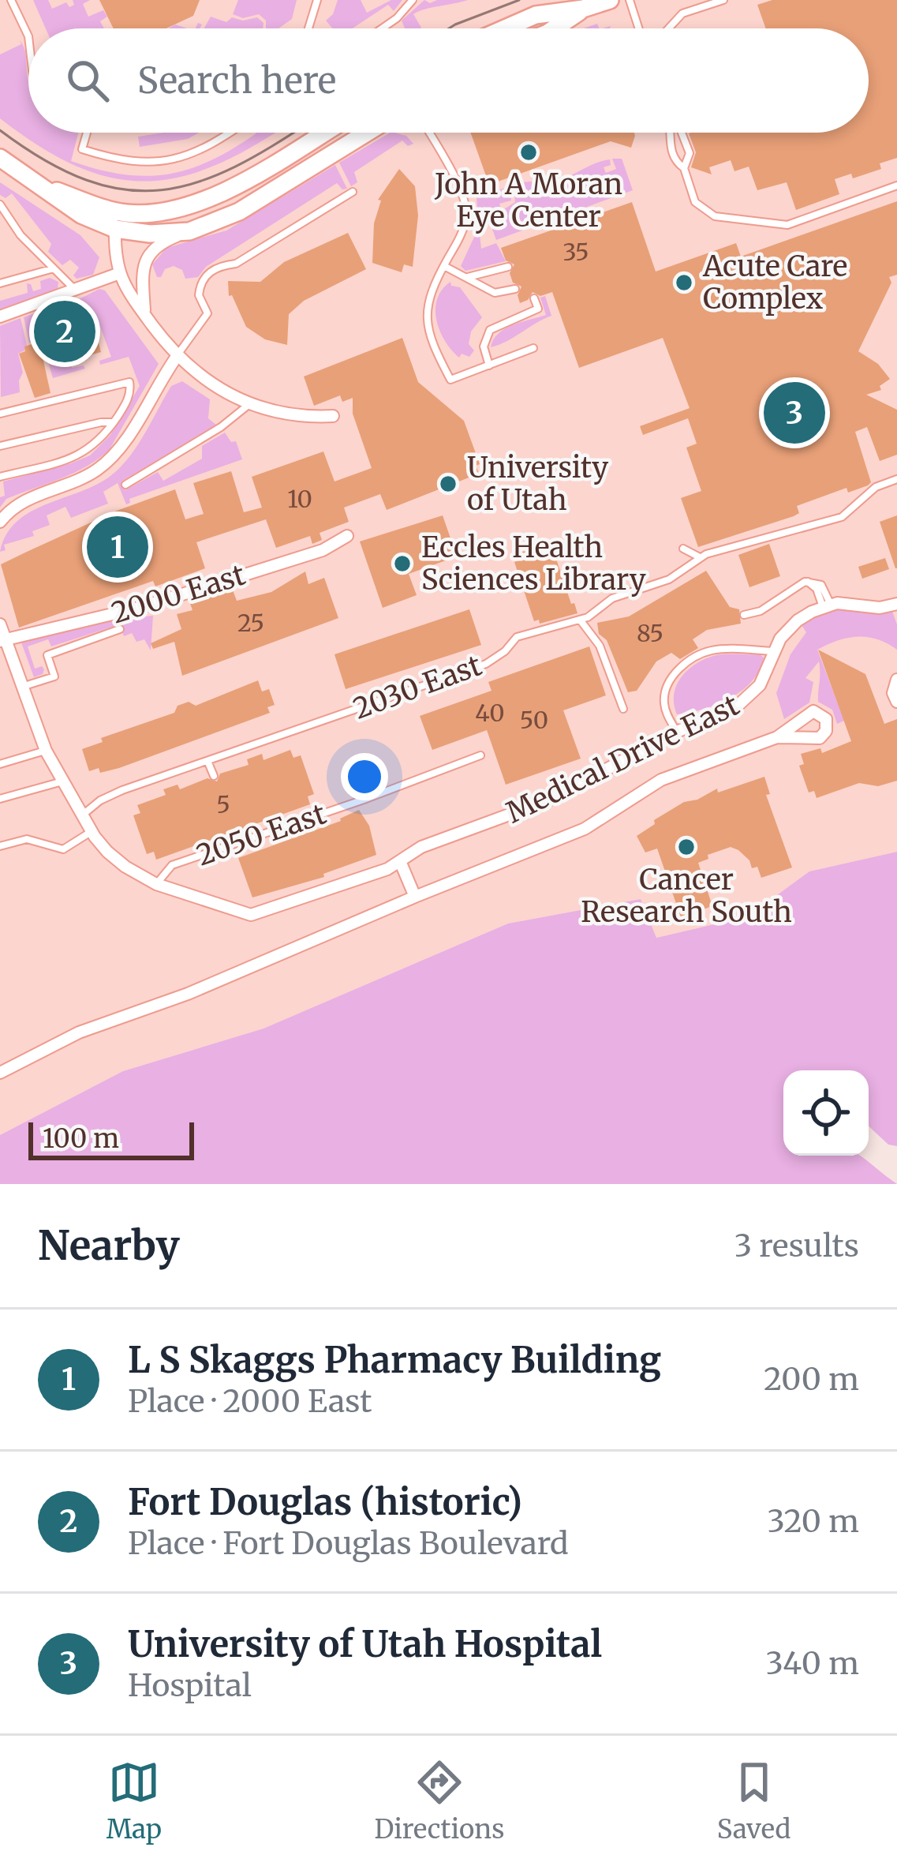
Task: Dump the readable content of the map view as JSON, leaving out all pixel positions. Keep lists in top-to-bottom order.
{
  "streets": {
    "street": ["2000 East", "Medical Drive East"],
    "lane": ["2030 East", "2050 East"]
  },
  "crossings": [
    ["2000 East", "Medical Drive East"],
    ["2030 East", "Medical Drive East"],
    ["Medical Drive East", "2050 East"]
  ],
  "places": [
    "John A Moran Eye Center",
    "Acute Care Complex",
    "University of Utah",
    "Eccles Health Sciences Library",
    "Cancer Research South"
  ],
  "house_numbers": [
    "35",
    "10",
    "25",
    "85",
    "40",
    "50",
    "5"
  ],
  "scale_bar": "100 m",
  "page": {
    "search": "Search here",
    "pins": ["2", "3", "1"],
    "scale": "100 m",
    "heading": ["Nearby", "3 results"],
    "list": [
      {
        "mark": "1",
        "name": "L S Skaggs Pharmacy Building",
        "note": "Place · 2000 East",
        "value": "200 m"
      },
      {
        "mark": "2",
        "name": "Fort Douglas (historic)",
        "note": "Place · Fort Douglas Boulevard",
        "value": "320 m"
      },
      {
        "mark": "3",
        "name": "University of Utah Hospital",
        "note": "Hospital",
        "value": "340 m"
      }
    ],
    "nav": ["Map", "Directions", "Saved"]
  }
}
